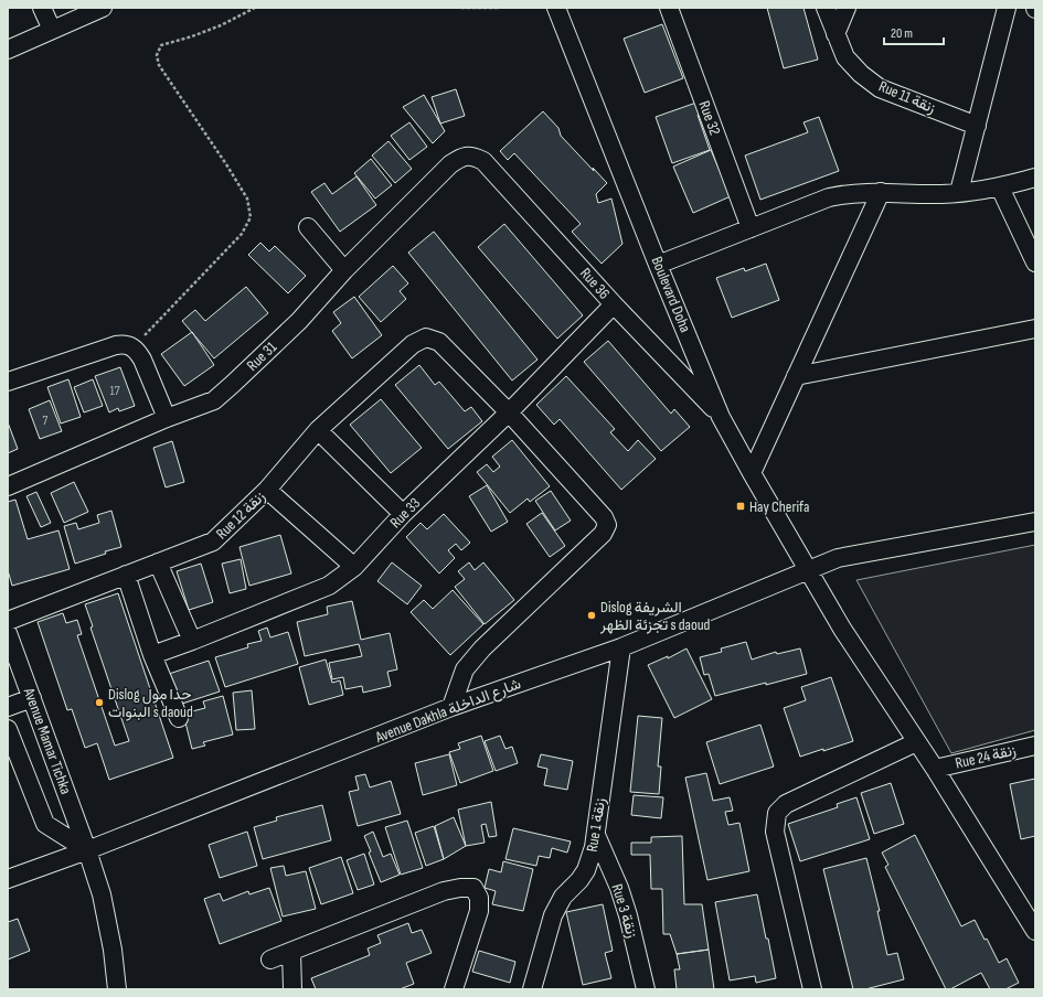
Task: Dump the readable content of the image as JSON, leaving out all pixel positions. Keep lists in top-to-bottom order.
{
  "streets": {
    "street": [
      "Rue 11 زنقة",
      "Rue 32",
      "Rue 36",
      "Boulevard Doha",
      "Rue 31",
      "Rue 33",
      "Rue 12 زنقة",
      "Avenue Dakhla شارع الداخلة",
      "Avenue Mamar Tichka",
      "Rue 24 زنقة",
      "Rue 1 زنقة",
      "Rue 3 زنقة"
    ]
  },
  "crossings": [
    ["Rue 36", "Boulevard Doha"],
    ["Rue 36", "Rue 31"],
    ["Rue 36", "Rue 33"],
    ["Boulevard Doha", "Avenue Dakhla شارع الداخلة"],
    ["Boulevard Doha", "Rue 24 زنقة"],
    ["Rue 33", "Rue 12 زنقة"],
    ["Avenue Dakhla شارع الداخلة", "Avenue Mamar Tichka"],
    ["Avenue Dakhla شارع الداخلة", "Rue 1 زنقة"],
    ["Rue 1 زنقة", "Rue 3 زنقة"]
  ],
  "places": {
    "transit": ["Hay Cherifa"],
    "other": ["Dislog الشريفة تجزئة الظهر s daoud", "Dislog حدا مول البنوات s daoud"]
  },
  "house_numbers": ["17", "7"],
  "scale_bar": "20 m"
}
